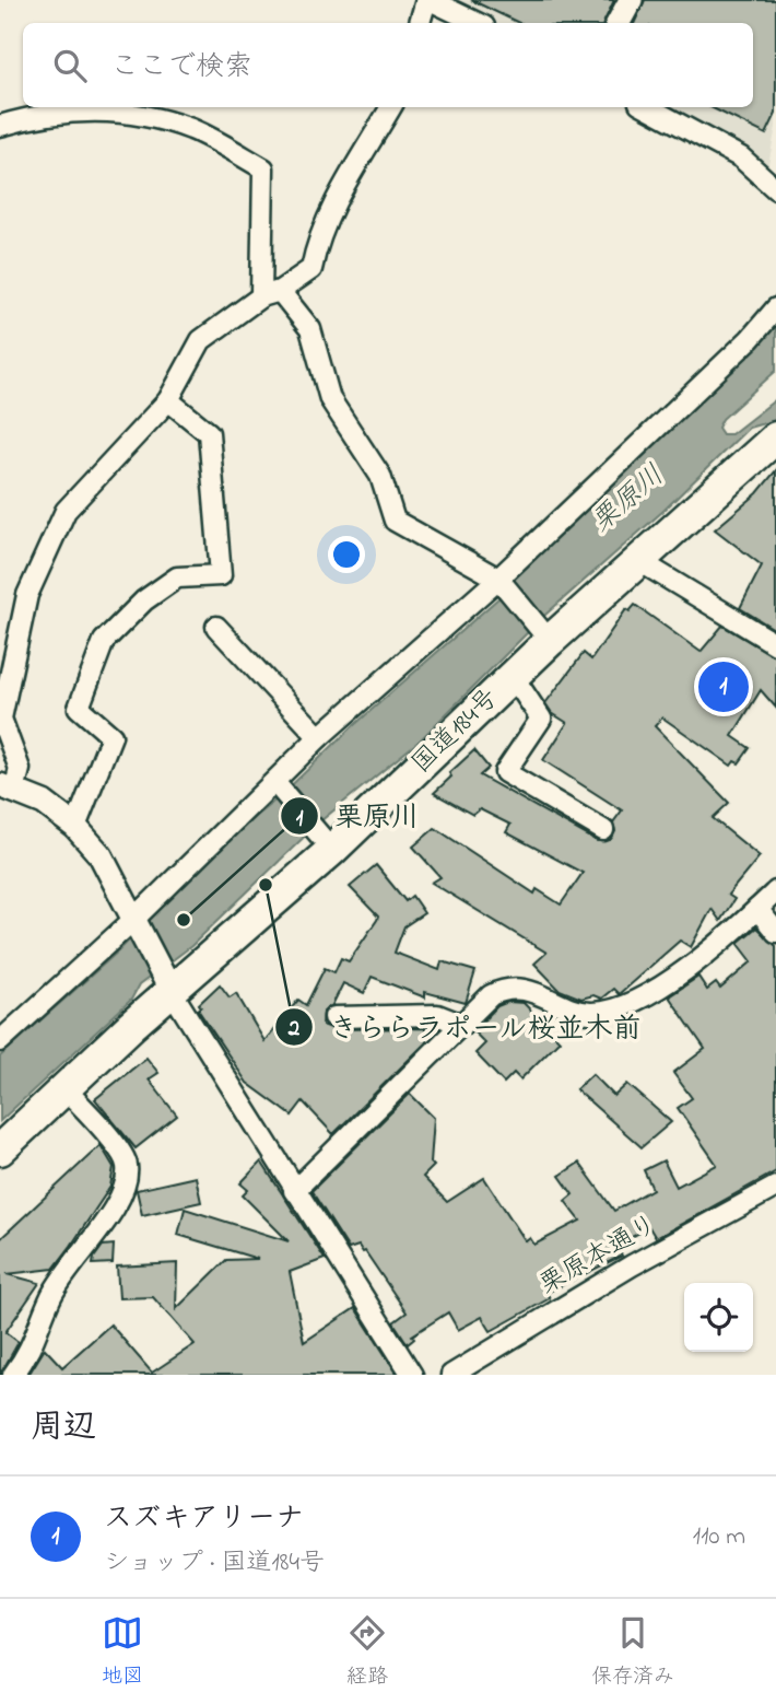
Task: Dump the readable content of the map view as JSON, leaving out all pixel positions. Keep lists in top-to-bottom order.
{
  "streets": {
    "highway": ["国道184号"],
    "street": ["栗原本通り"]
  },
  "water": ["栗原川"],
  "places": ["きららラポール桜並木前", "栗原川"],
  "page": {
    "search": "ここで検索",
    "pins": "1",
    "heading": "周辺",
    "list": [
      {
        "mark": "1",
        "name": "スズキアリーナ",
        "note": "ショップ · 国道184号",
        "value": "110 m"
      }
    ],
    "nav": ["地図", "経路", "保存済み"]
  }
}
